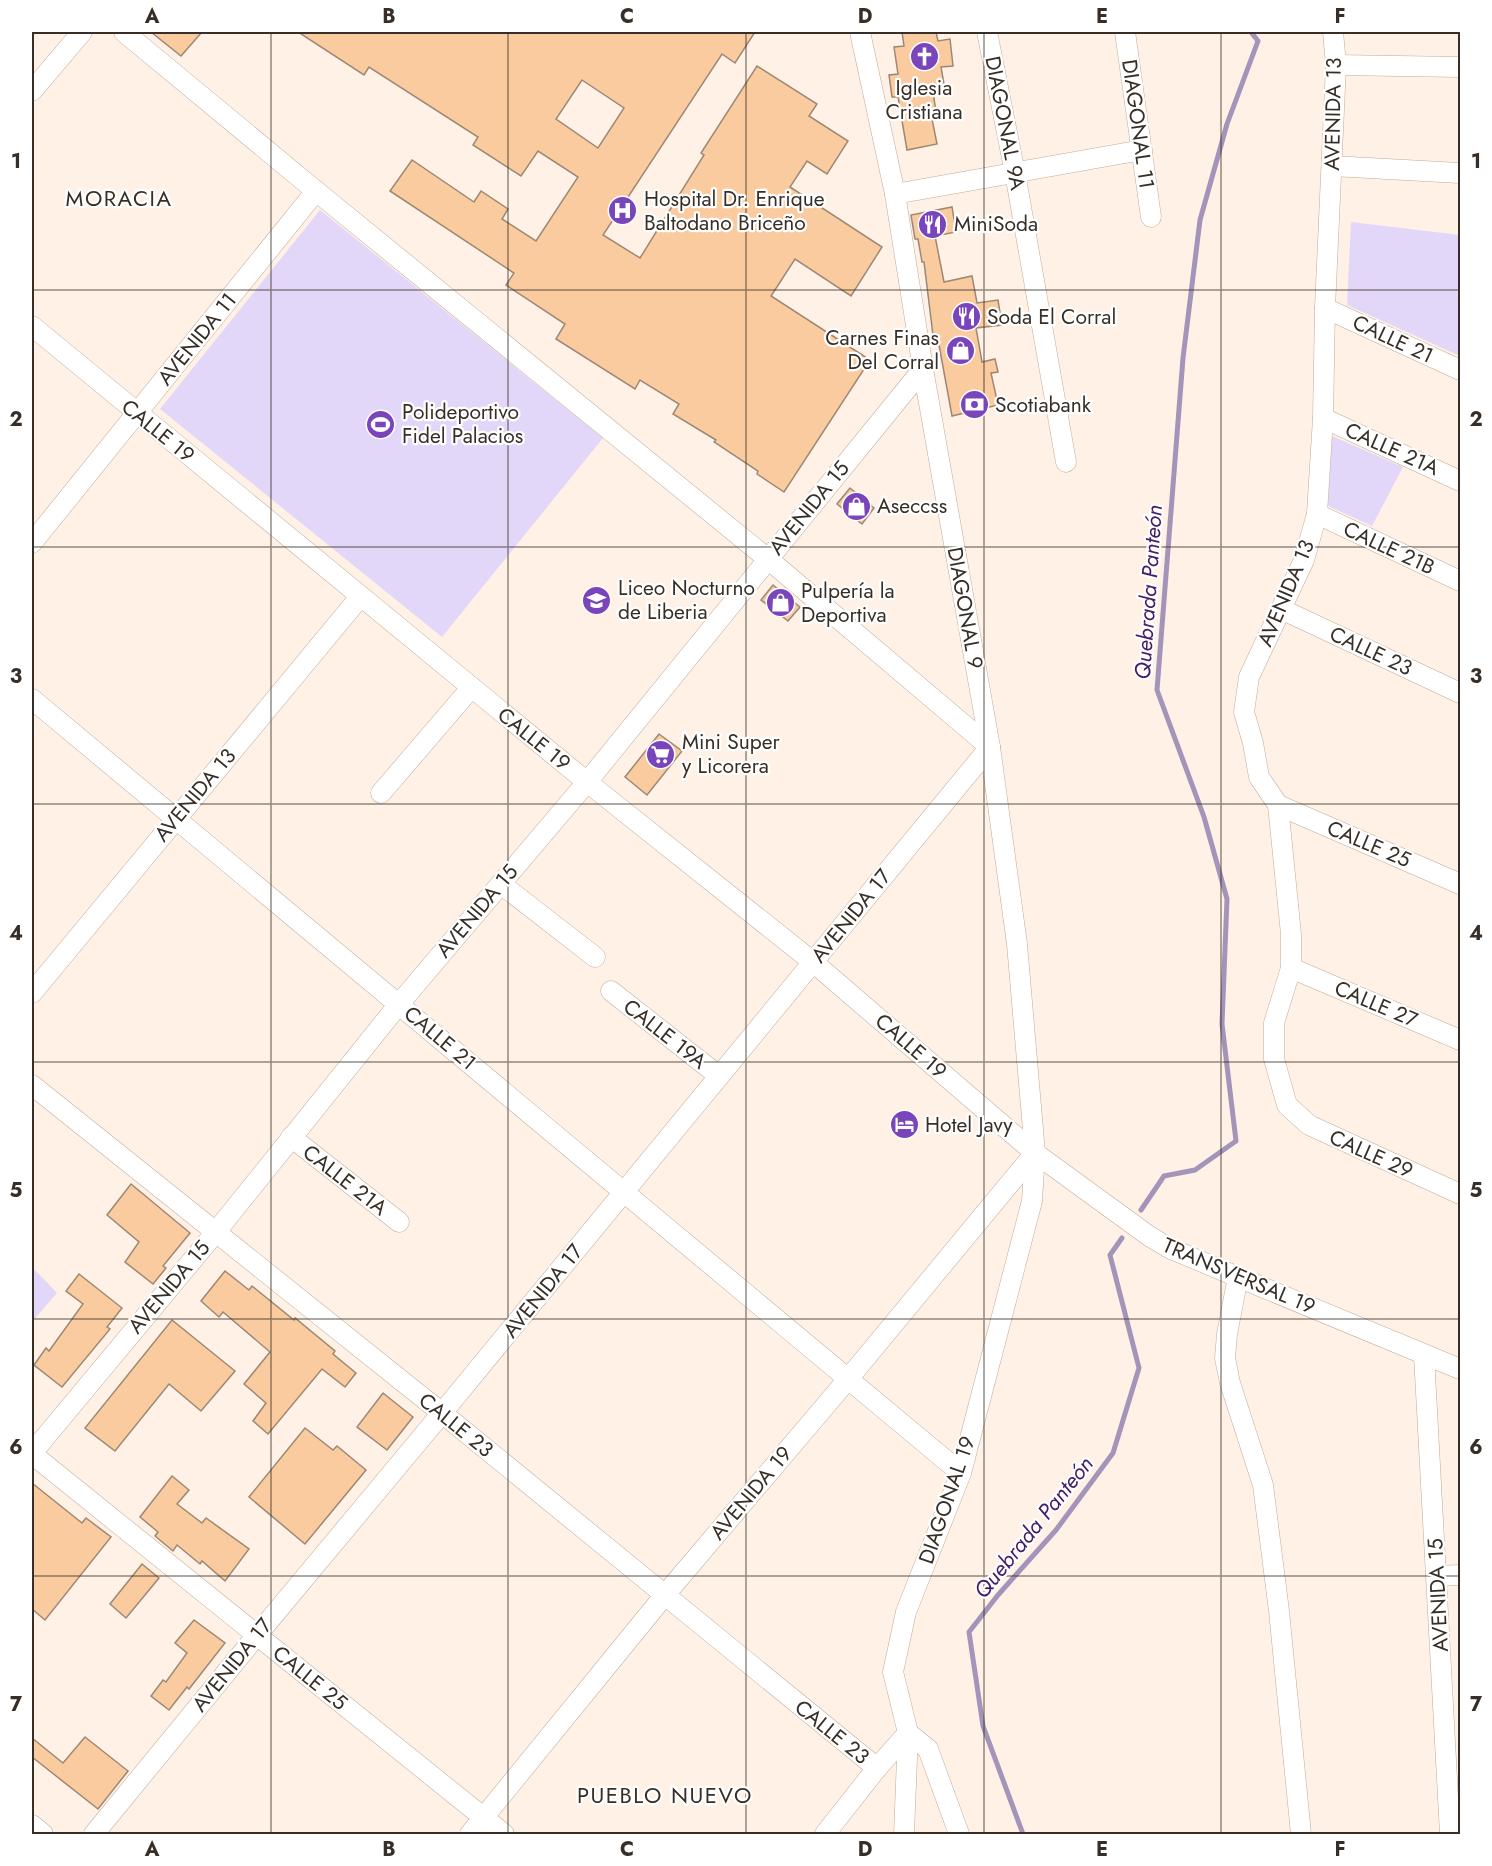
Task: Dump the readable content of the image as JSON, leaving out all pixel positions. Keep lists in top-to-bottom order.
{
  "streets": {
    "street": [
      "AVENIDA 13",
      "DIAGONAL 9A",
      "DIAGONAL 11",
      "AVENIDA 11",
      "CALLE 21",
      "CALLE 19",
      "CALLE 21A",
      "AVENIDA 15",
      "CALLE 21B",
      "DIAGONAL 9",
      "CALLE 23",
      "CALLE 25",
      "AVENIDA 17",
      "CALLE 27",
      "CALLE 19A",
      "CALLE 29",
      "TRANSVERSAL 19",
      "AVENIDA 19",
      "DIAGONAL 19"
    ]
  },
  "crossings": [
    ["AVENIDA 13", "CALLE 21"],
    ["AVENIDA 13", "CALLE 19"],
    ["AVENIDA 13", "CALLE 21A"],
    ["AVENIDA 13", "CALLE 21B"],
    ["AVENIDA 13", "CALLE 23"],
    ["AVENIDA 13", "CALLE 25"],
    ["AVENIDA 13", "CALLE 27"],
    ["AVENIDA 13", "CALLE 29"],
    ["AVENIDA 11", "CALLE 19"],
    ["CALLE 21", "AVENIDA 15"],
    ["CALLE 21", "AVENIDA 17"],
    ["CALLE 21", "AVENIDA 19"],
    ["CALLE 21", "DIAGONAL 19"],
    ["CALLE 19", "AVENIDA 15"],
    ["CALLE 19", "DIAGONAL 9"],
    ["CALLE 19", "AVENIDA 17"],
    ["CALLE 19", "TRANSVERSAL 19"],
    ["CALLE 19", "AVENIDA 19"],
    ["CALLE 19", "DIAGONAL 19"],
    ["CALLE 21A", "AVENIDA 15"],
    ["AVENIDA 15", "DIAGONAL 9"],
    ["AVENIDA 15", "CALLE 23"],
    ["AVENIDA 15", "CALLE 25"],
    ["AVENIDA 15", "TRANSVERSAL 19"],
    ["DIAGONAL 9", "AVENIDA 17"],
    ["DIAGONAL 9", "TRANSVERSAL 19"],
    ["DIAGONAL 9", "AVENIDA 19"],
    ["DIAGONAL 9", "DIAGONAL 19"],
    ["CALLE 23", "AVENIDA 17"],
    ["CALLE 23", "AVENIDA 19"],
    ["CALLE 25", "AVENIDA 17"],
    ["CALLE 25", "AVENIDA 19"],
    ["AVENIDA 17", "CALLE 19A"],
    ["TRANSVERSAL 19", "AVENIDA 19"],
    ["TRANSVERSAL 19", "DIAGONAL 19"],
    ["AVENIDA 19", "DIAGONAL 19"]
  ],
  "districts": ["MORACIA", "PUEBLO NUEVO"],
  "water": ["Quebrada Panteón"],
  "places": {
    "church": ["Iglesia Cristiana"],
    "hospital": ["Hospital Dr. Enrique Baltodano Briceño"],
    "restaurant": ["MiniSoda", "Soda El Corral"],
    "shop": ["Carnes Finas Del Corral", "Aseccss", "Pulpería la Deportiva"],
    "bank": ["Scotiabank"],
    "sports": ["Polideportivo Fidel Palacios"],
    "school or university": ["Liceo Nocturno de Liberia"],
    "supermarket": ["Mini Super y Licorera"],
    "hotel": ["Hotel Javy"]
  },
  "grid": {
    "columns": [
      "A",
      "B",
      "C",
      "D",
      "E",
      "F"
    ],
    "rows": [
      "1",
      "2",
      "3",
      "4",
      "5",
      "6",
      "7"
    ]
  }
}
